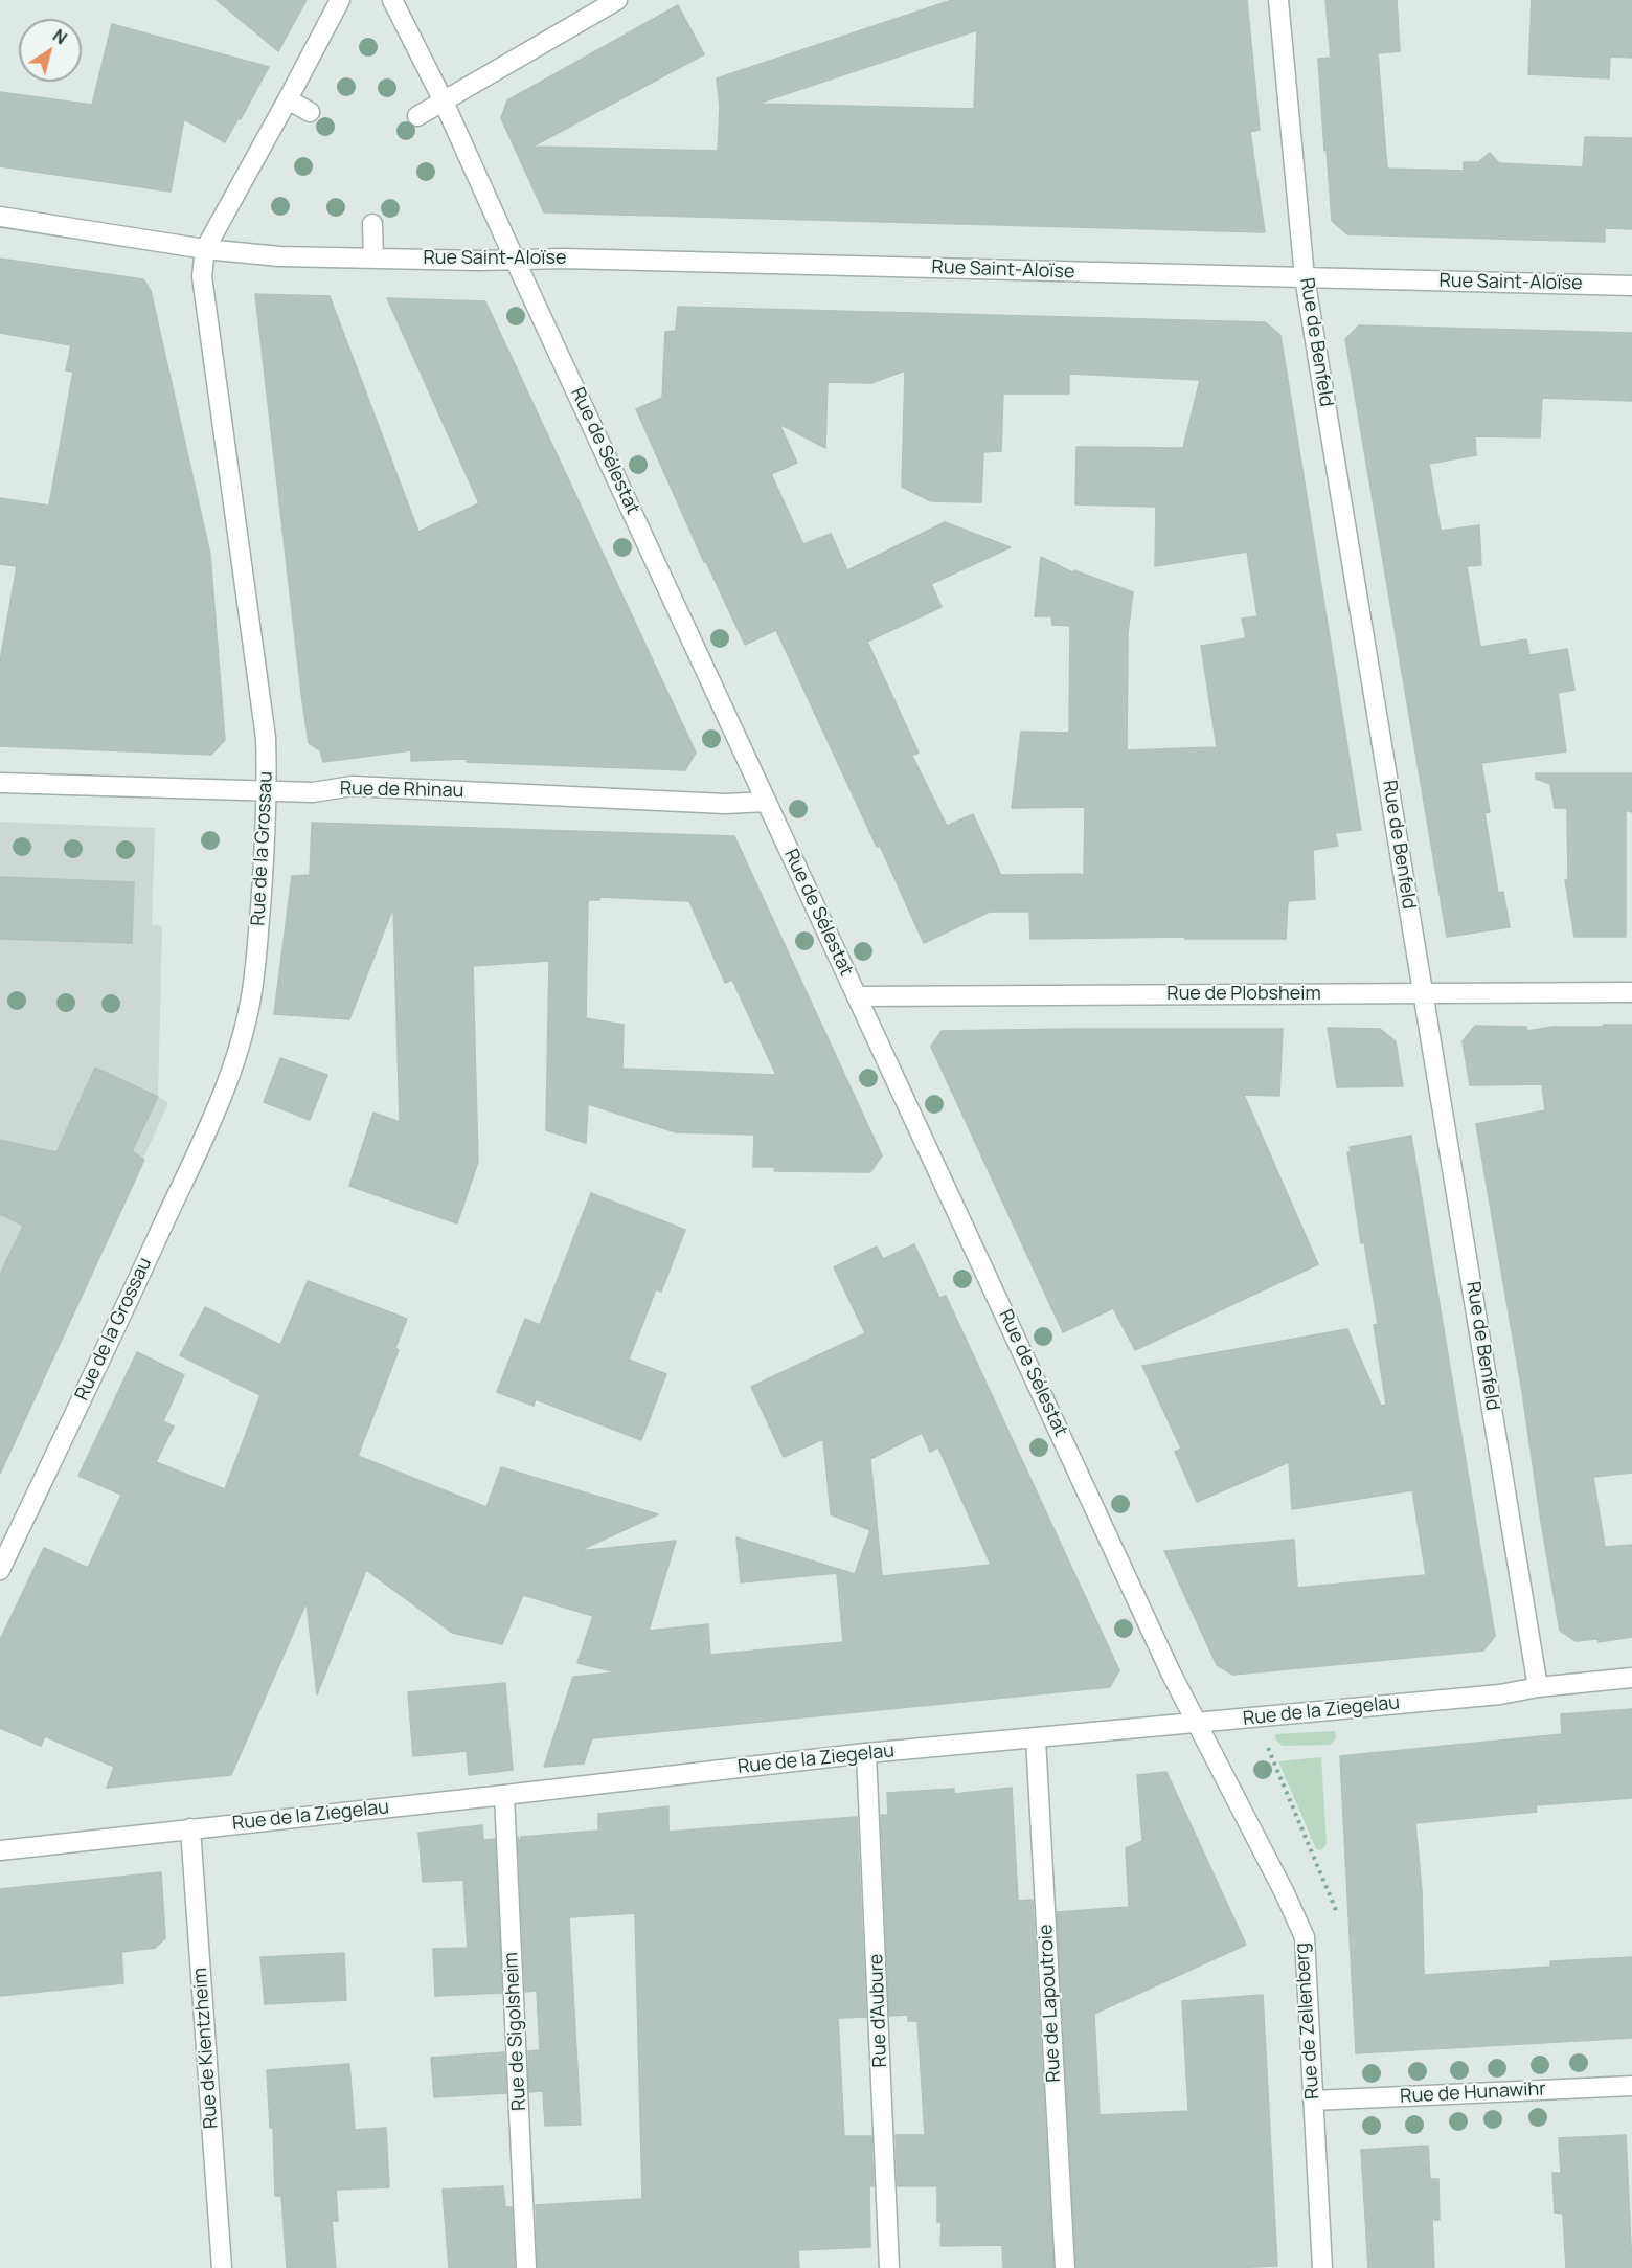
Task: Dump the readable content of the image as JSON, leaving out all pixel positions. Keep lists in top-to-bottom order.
{
  "streets": {
    "street": [
      "Rue Saint-Aloïse",
      "Rue de Benfeld",
      "Rue de Sélestat",
      "Rue de Rhinau",
      "Rue de la Grossau",
      "Rue de Plobsheim",
      "Rue de la Ziegelau",
      "Rue de Lapoutroie",
      "Rue d'Aubure",
      "Rue de Zellenberg",
      "Rue de Sigolsheim",
      "Rue de Kientzheim",
      "Rue de Hunawihr"
    ]
  },
  "crossings": [
    ["Rue Saint-Aloïse", "Rue de Benfeld"],
    ["Rue Saint-Aloïse", "Rue de Sélestat"],
    ["Rue Saint-Aloïse", "Rue de la Grossau"],
    ["Rue de Benfeld", "Rue de Plobsheim"],
    ["Rue de Benfeld", "Rue de la Ziegelau"],
    ["Rue de Sélestat", "Rue de Rhinau"],
    ["Rue de Sélestat", "Rue de Plobsheim"],
    ["Rue de Sélestat", "Rue de la Ziegelau"],
    ["Rue de Sélestat", "Rue de Zellenberg"],
    ["Rue de Rhinau", "Rue de la Grossau"],
    ["Rue de la Ziegelau", "Rue de Lapoutroie"],
    ["Rue de la Ziegelau", "Rue d'Aubure"],
    ["Rue de la Ziegelau", "Rue de Zellenberg"],
    ["Rue de la Ziegelau", "Rue de Sigolsheim"],
    ["Rue de la Ziegelau", "Rue de Kientzheim"],
    ["Rue de Zellenberg", "Rue de Hunawihr"]
  ],
  "north": "top right"
}
